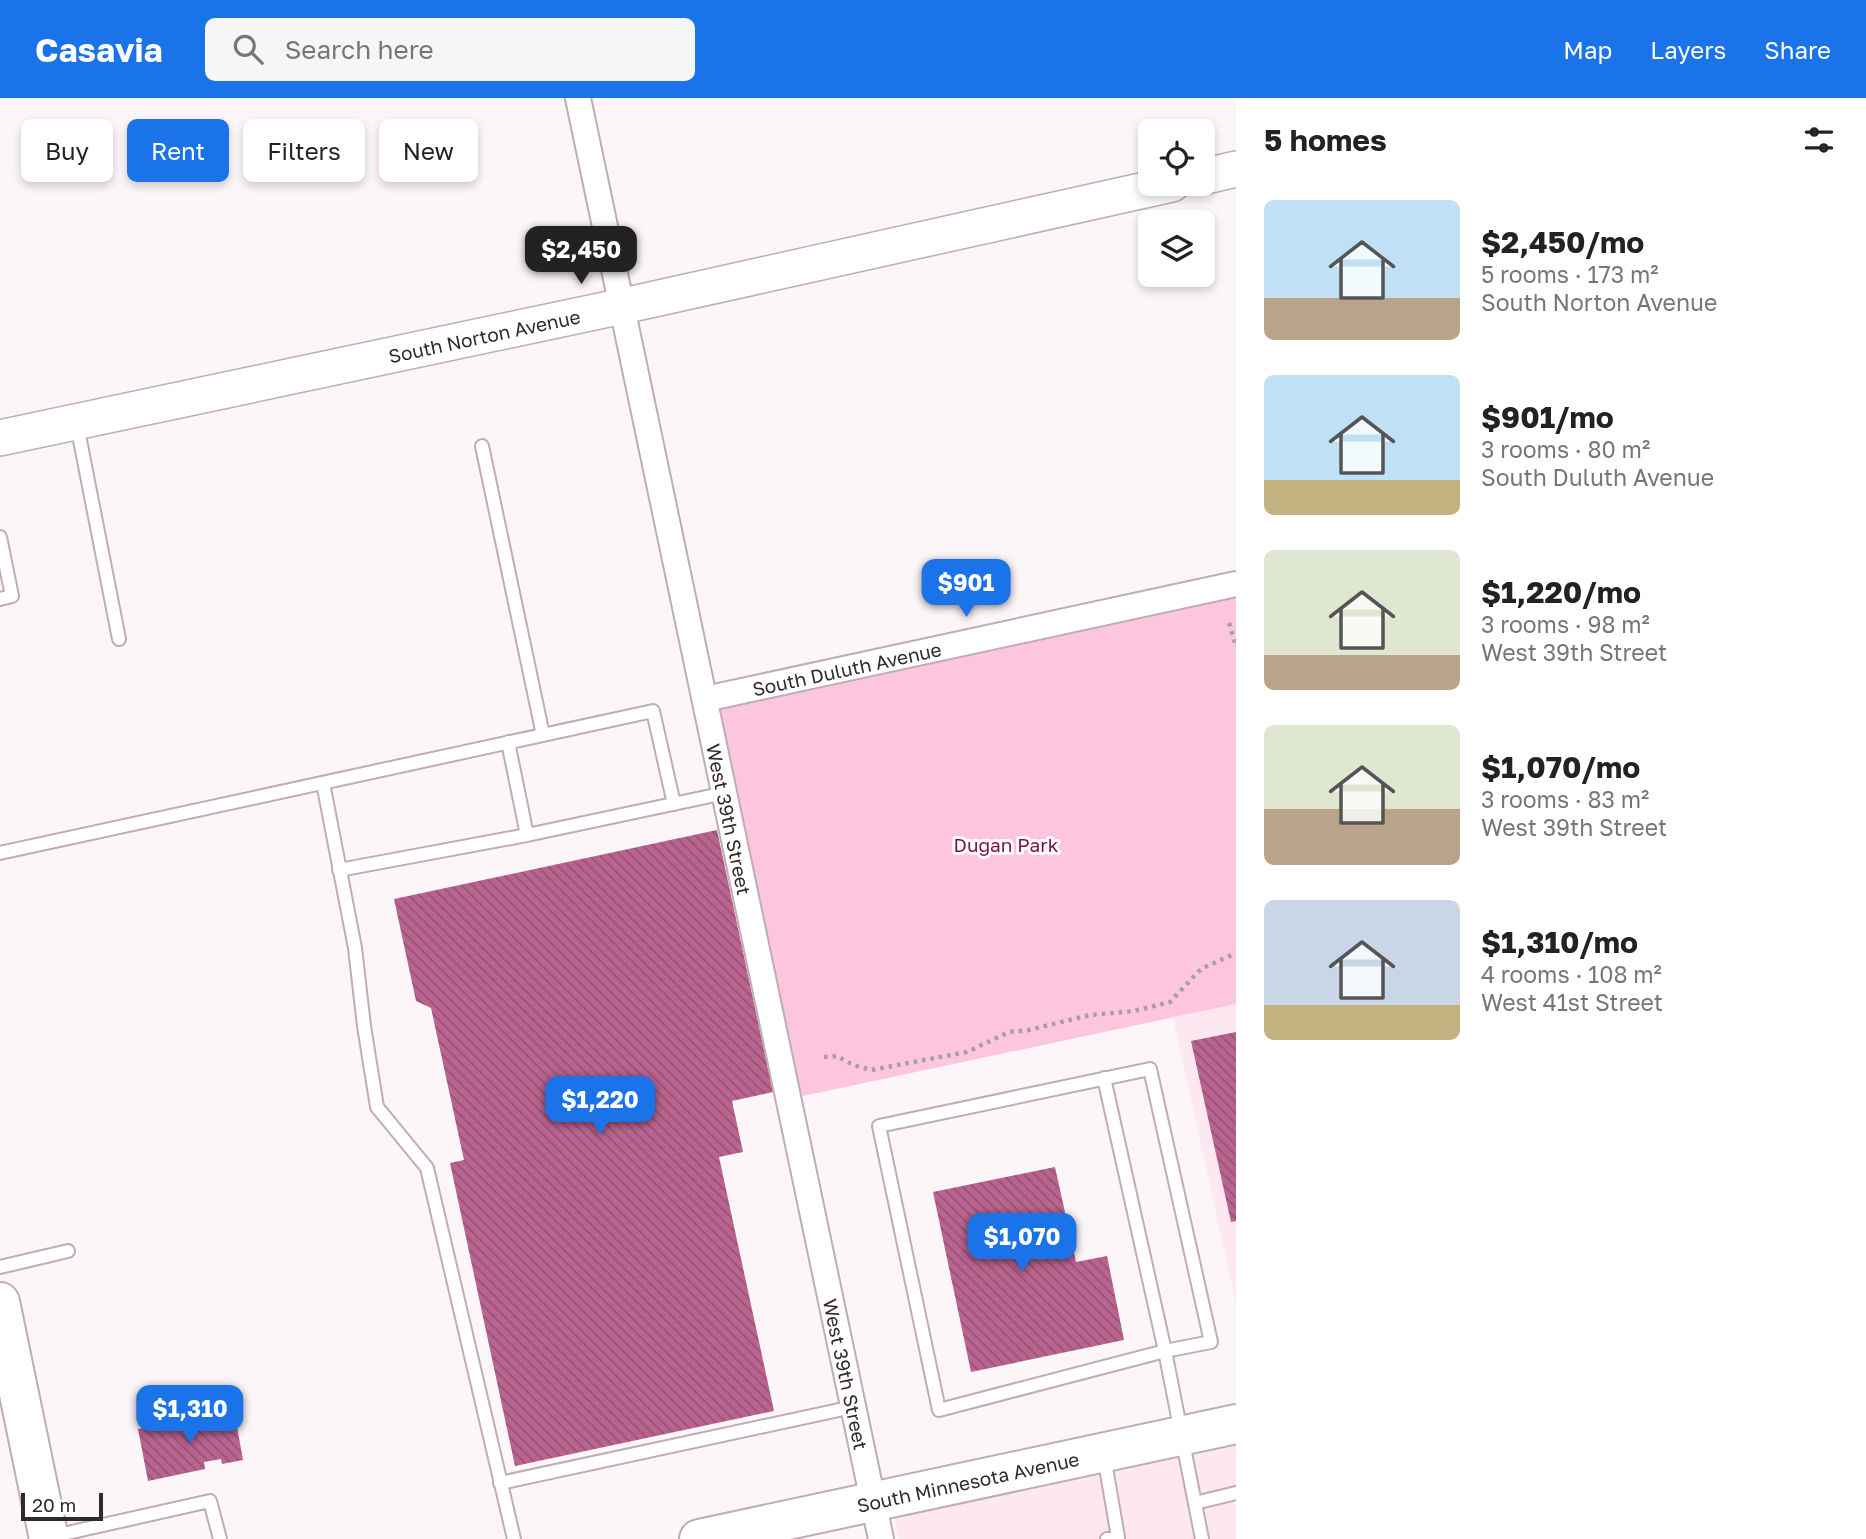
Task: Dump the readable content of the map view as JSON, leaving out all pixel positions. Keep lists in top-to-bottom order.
{
  "streets": {
    "main road": ["South Minnesota Avenue"],
    "street": ["South Norton Avenue", "South Duluth Avenue", "West 39th Street"]
  },
  "crossings": [
    ["South Norton Avenue", "West 39th Street"],
    ["South Duluth Avenue", "West 39th Street"],
    ["West 39th Street", "South Minnesota Avenue"]
  ],
  "parks": ["Dugan Park"],
  "scale_bar": "20 m",
  "page": {
    "header": "Casavia",
    "search": "Search here",
    "nav": ["Map", "Layers", "Share"],
    "heading": "5 homes",
    "chip": [
      "Buy",
      "Rent",
      "Filters",
      "New"
    ],
    "list": [
      {
        "name": "$2,450/mo",
        "note": "5 rooms · 173 m² · South Norton Avenue"
      },
      {
        "name": "$901/mo",
        "note": "3 rooms · 80 m² · South Duluth Avenue"
      },
      {
        "name": "$1,220/mo",
        "note": "3 rooms · 98 m² · West 39th Street"
      },
      {
        "name": "$1,070/mo",
        "note": "3 rooms · 83 m² · West 39th Street"
      },
      {
        "name": "$1,310/mo",
        "note": "4 rooms · 108 m² · West 41st Street"
      }
    ],
    "price": [
      "$2,450",
      "$901",
      "$1,220",
      "$1,070",
      "$1,310"
    ],
    "scale": "20 m"
  }
}
